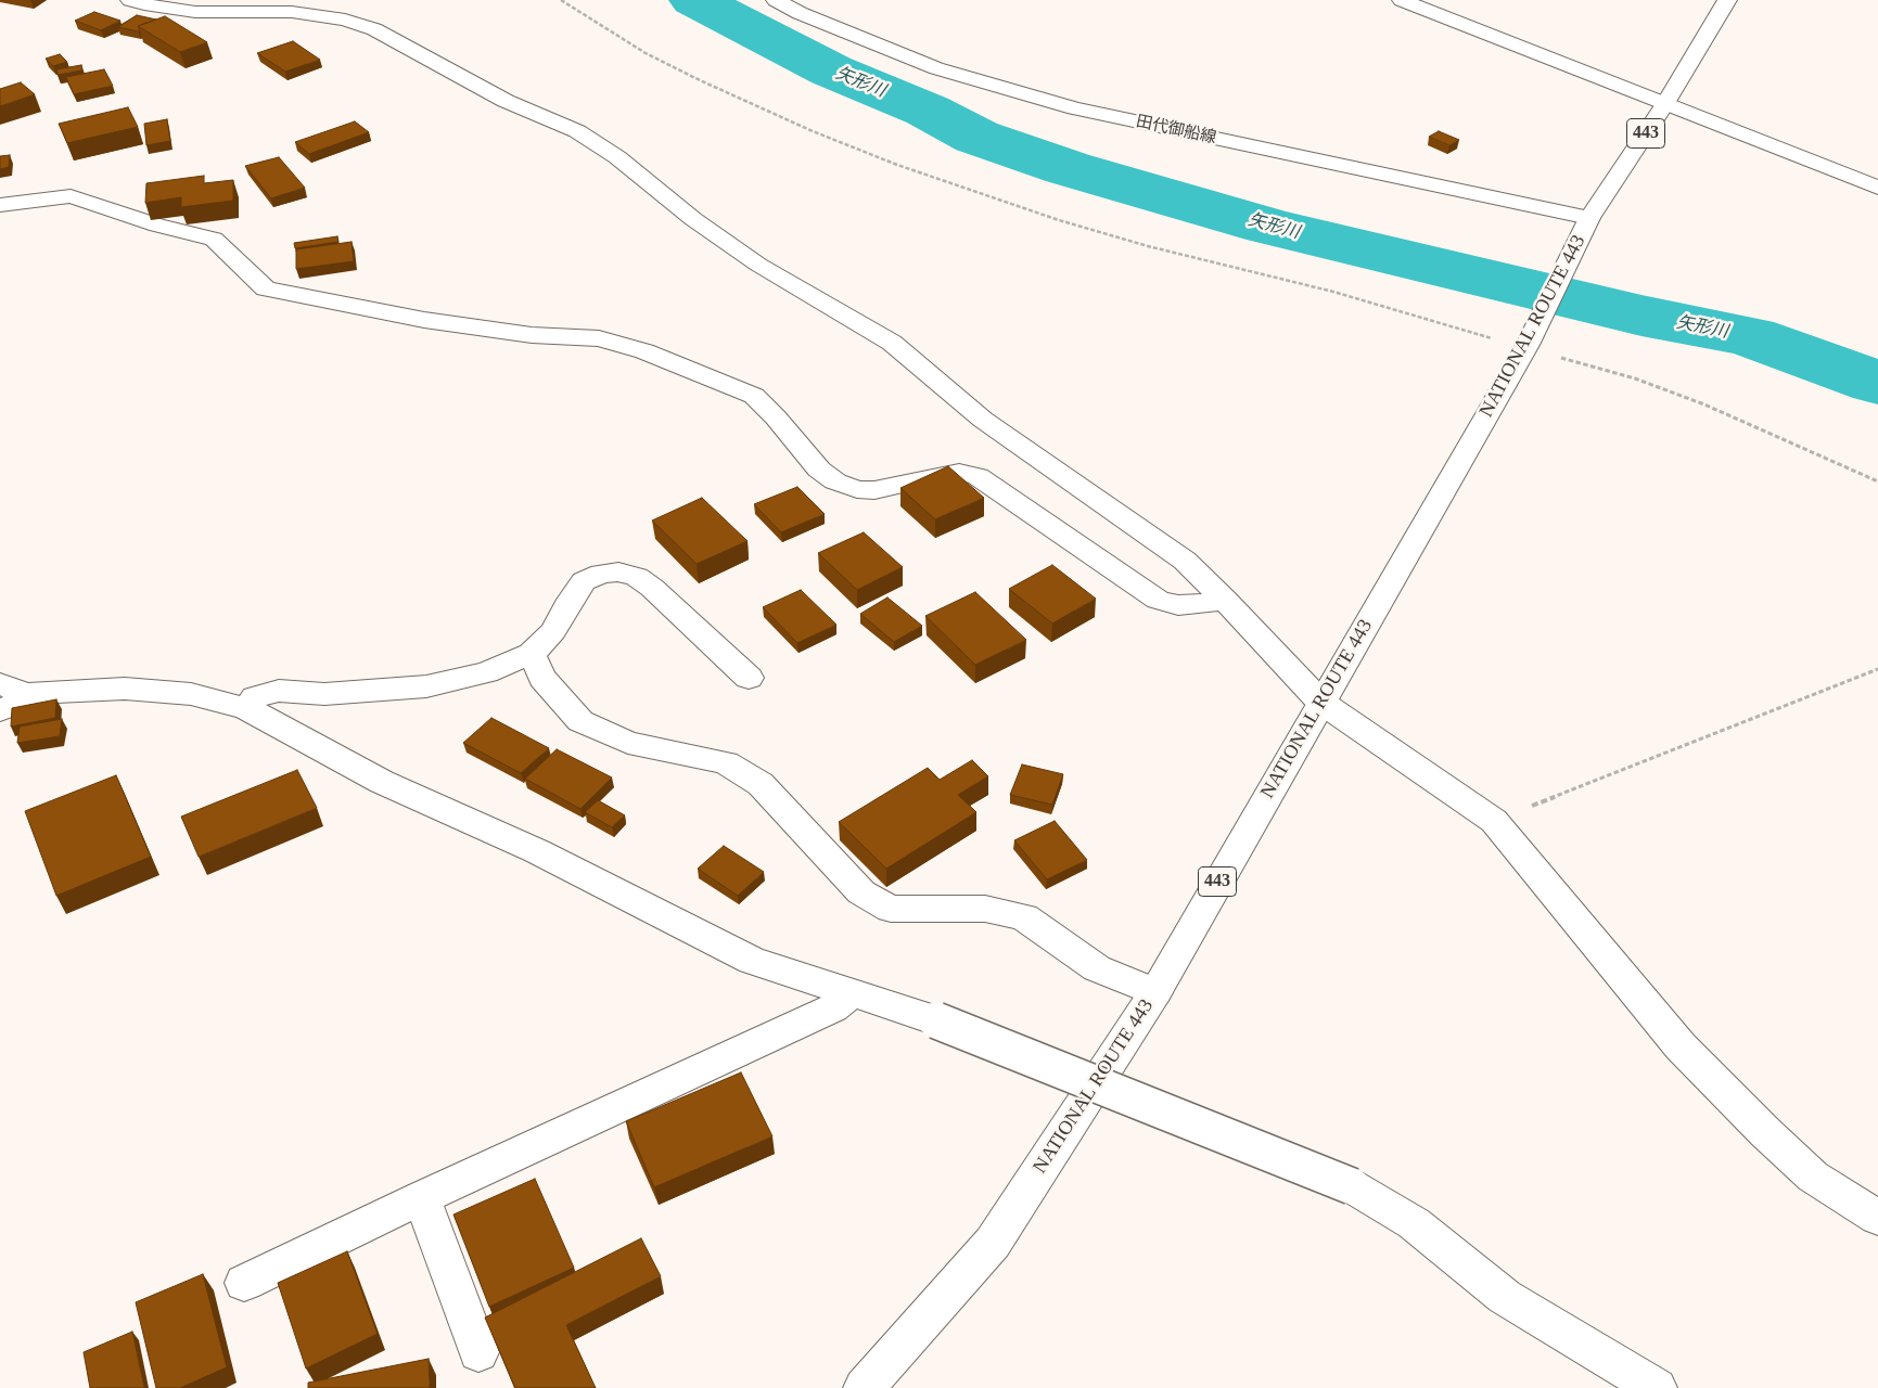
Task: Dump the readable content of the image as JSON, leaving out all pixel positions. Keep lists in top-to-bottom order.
{
  "streets": {
    "main road": ["田代御船線", "443", "NATIONAL ROUTE 443"]
  },
  "crossings": [
    ["田代御船線", "NATIONAL ROUTE 443"]
  ],
  "water": ["矢形川"]
}
